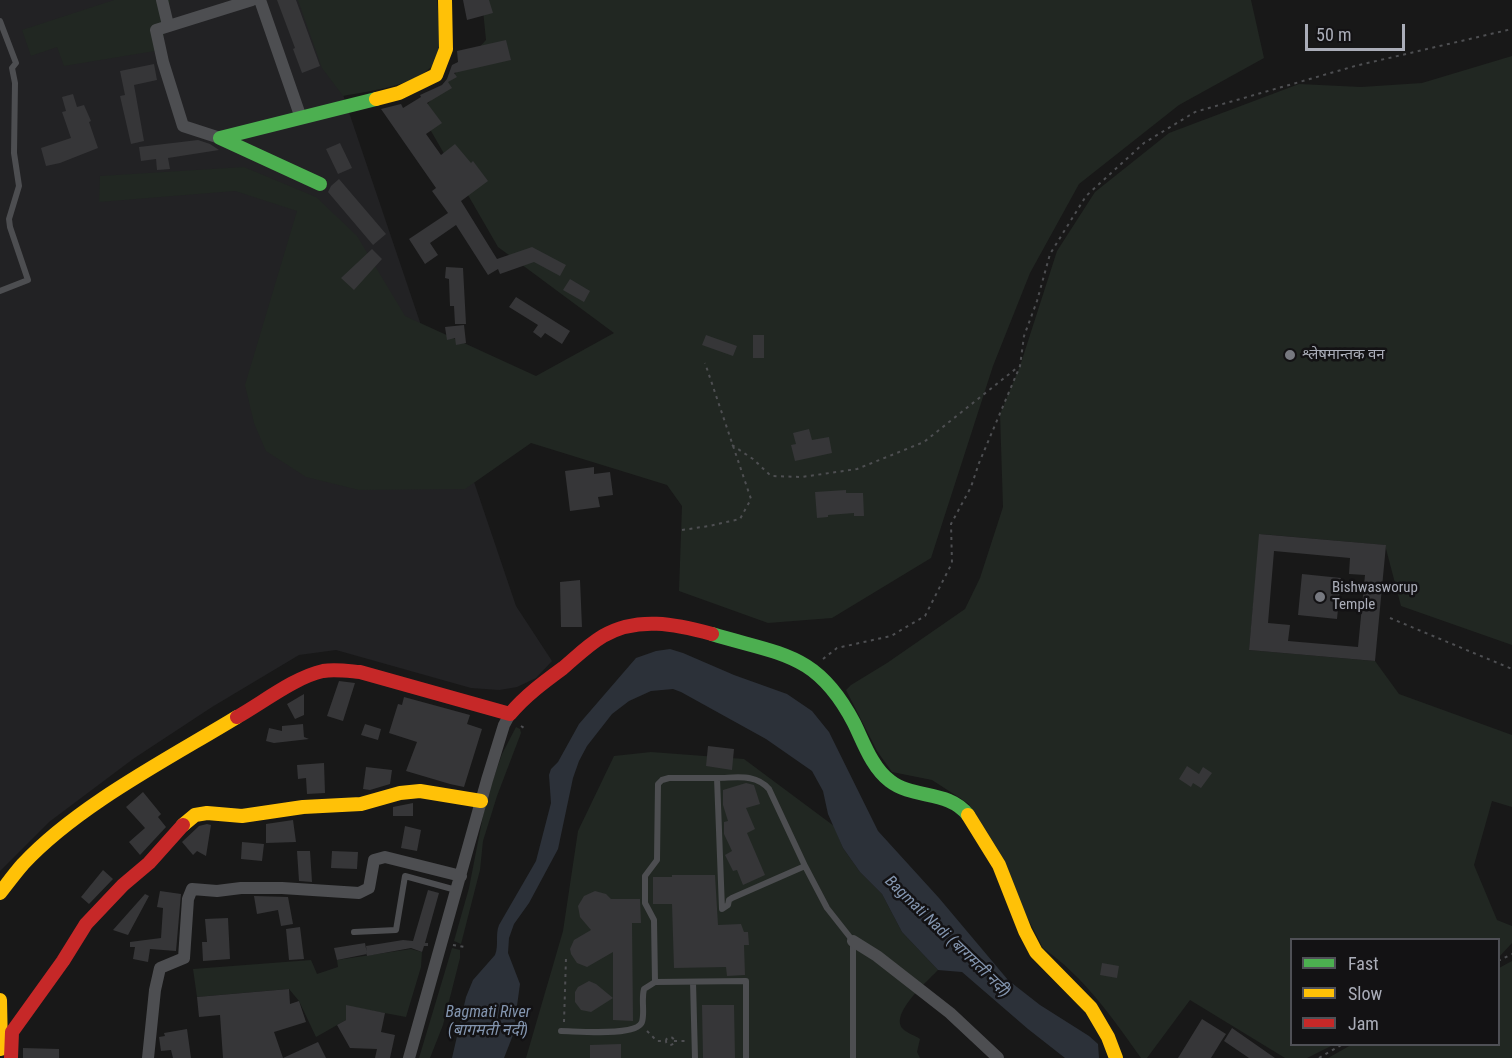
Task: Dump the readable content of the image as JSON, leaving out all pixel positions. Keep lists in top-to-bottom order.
{
  "water": ["Bagmati Nadi (बागमती नदी)", "Bagmati River (बागमती नदी)"],
  "places": ["श्लेषमान्तक वन", "Bishwasworup Temple"],
  "legend": ["Fast", "Slow", "Jam"],
  "scale_bar": "50 m"
}
